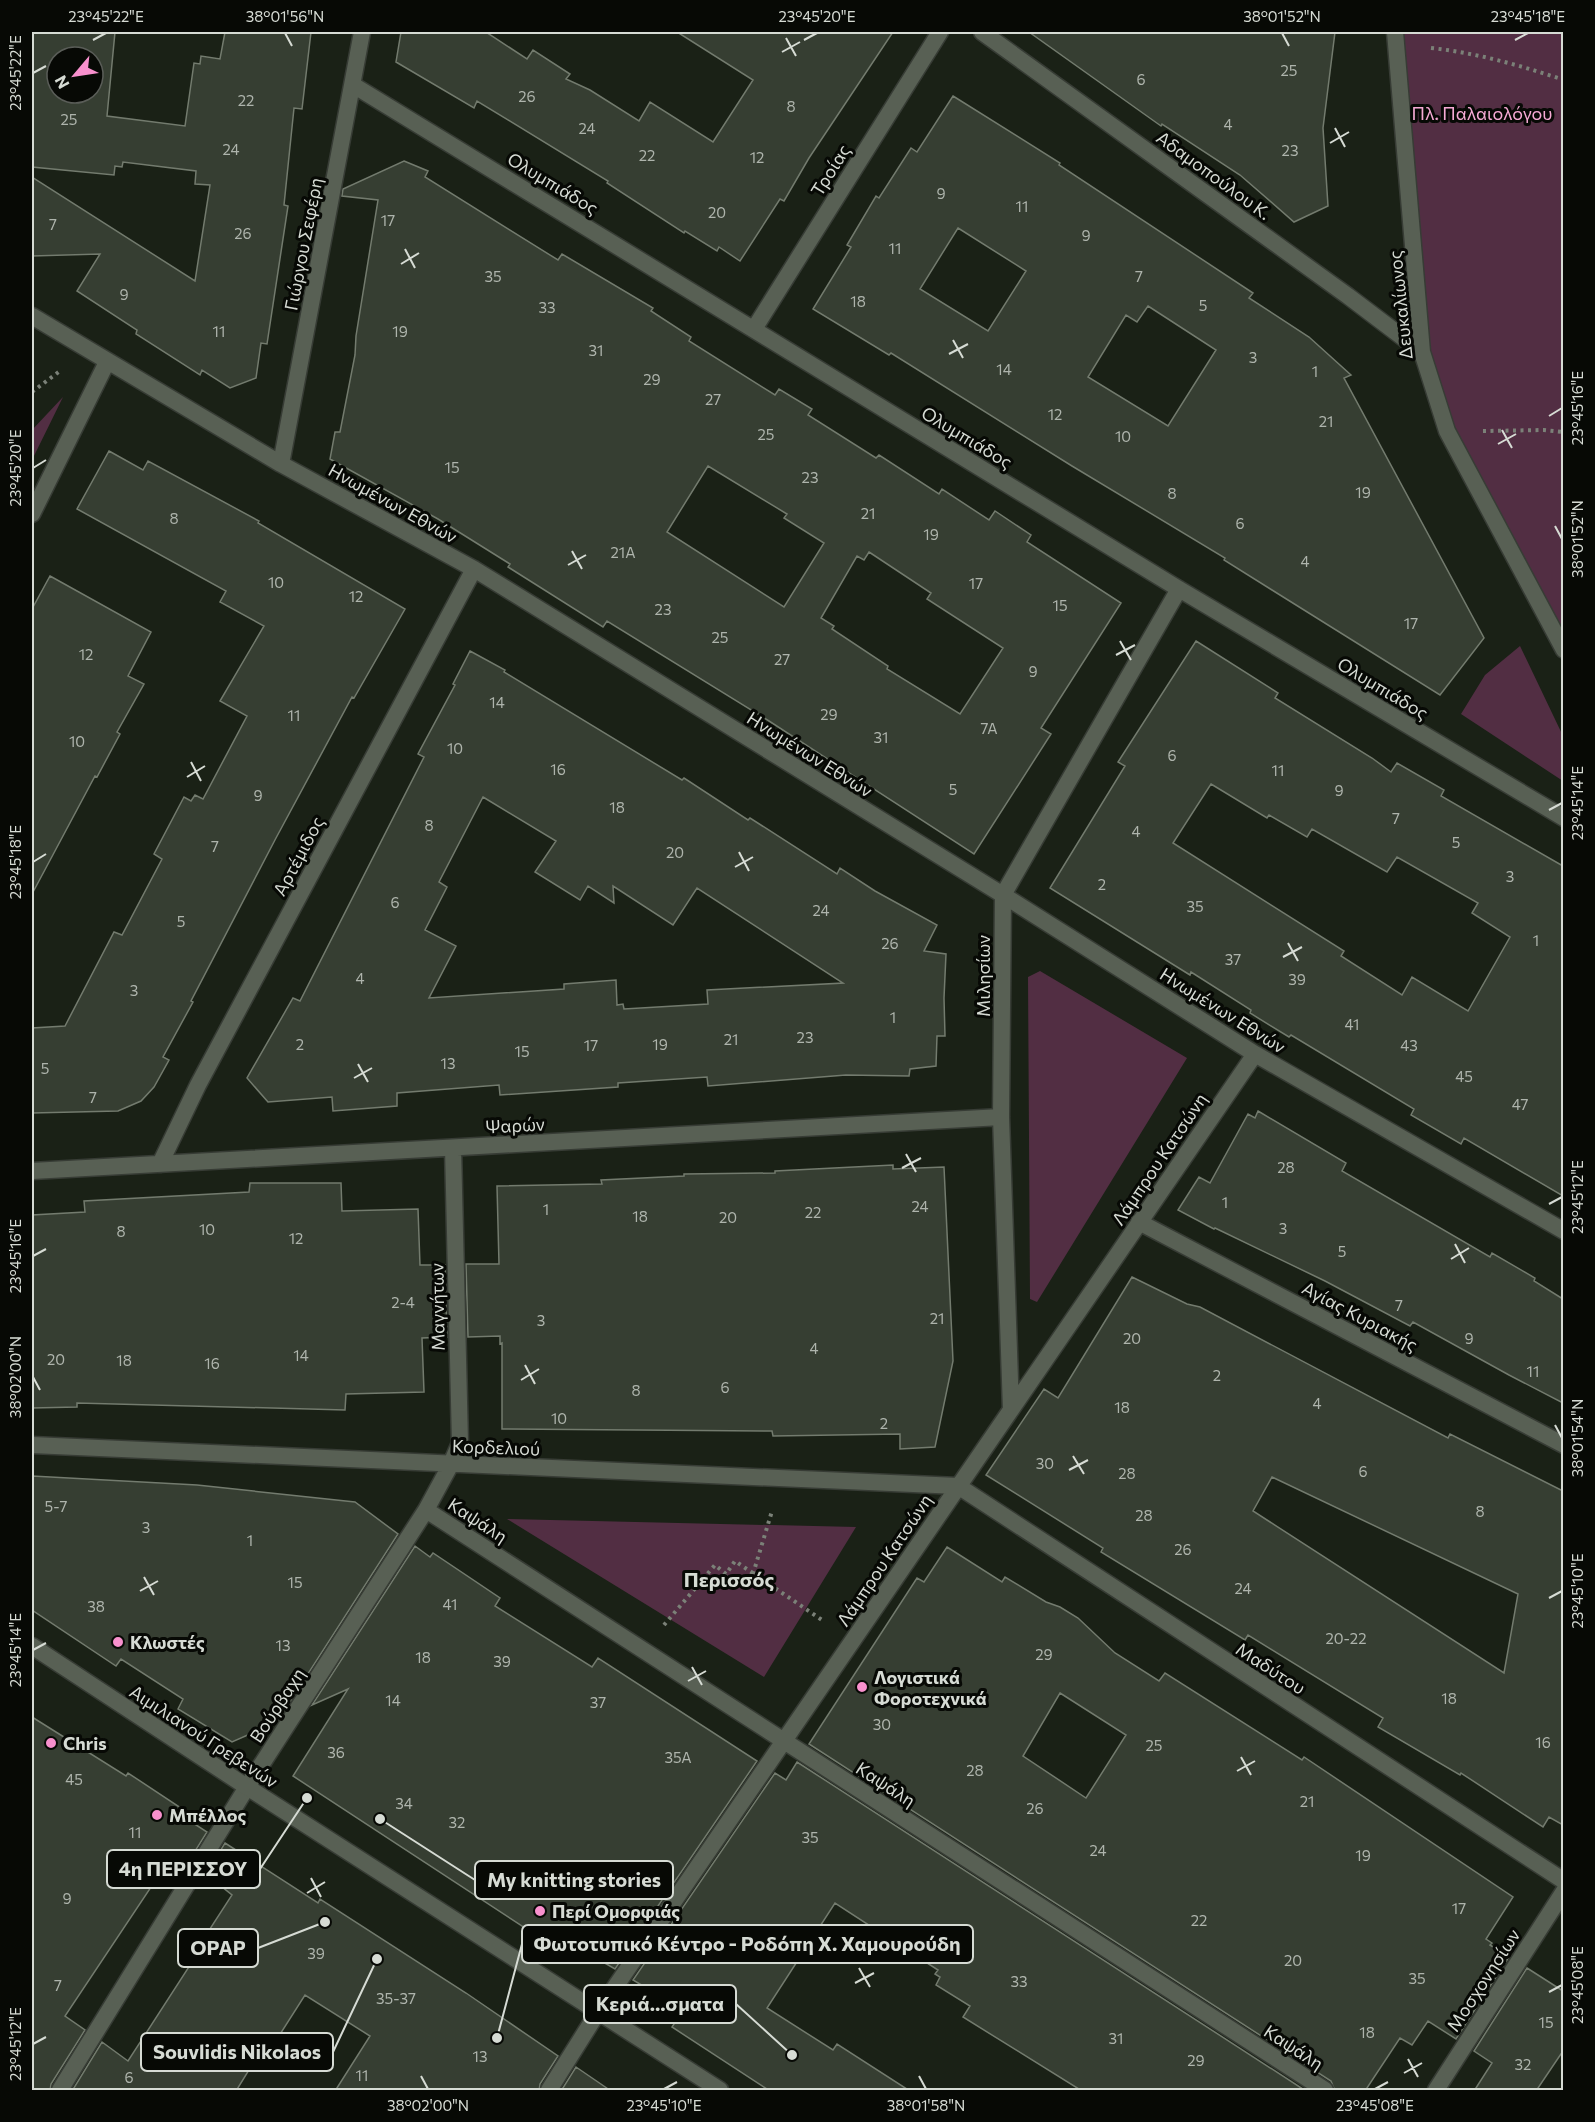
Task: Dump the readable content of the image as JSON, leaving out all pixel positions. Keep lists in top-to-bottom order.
{
  "streets": {
    "street": [
      "Τροίας",
      "Αδαμοπούλου Κ.",
      "Ολυμπιάδος",
      "Γιώργου Σεφέρη",
      "Δευκαλίωνος",
      "Ηνωμένων Εθνών",
      "Αρτέμιδος",
      "Μιλησίων",
      "Ψαρών",
      "Λάμπρου Κατσώνη",
      "Μαγνήτων",
      "Αγίας Κυριακής",
      "Κορδελιού",
      "Καψάλη",
      "Μαδύτου",
      "Βούρβαχη",
      "Αιμιλιανού Γρεβενών",
      "Μοσχονησίων"
    ]
  },
  "crossings": [
    ["Τροίας", "Ολυμπιάδος"],
    ["Αδαμοπούλου Κ.", "Δευκαλίωνος"],
    ["Ολυμπιάδος", "Γιώργου Σεφέρη"],
    ["Ολυμπιάδος", "Μιλησίων"],
    ["Γιώργου Σεφέρη", "Ηνωμένων Εθνών"],
    ["Ηνωμένων Εθνών", "Αρτέμιδος"],
    ["Ηνωμένων Εθνών", "Μιλησίων"],
    ["Ηνωμένων Εθνών", "Λάμπρου Κατσώνη"],
    ["Αρτέμιδος", "Ψαρών"],
    ["Μιλησίων", "Ψαρών"],
    ["Μιλησίων", "Λάμπρου Κατσώνη"],
    ["Ψαρών", "Μαγνήτων"],
    ["Λάμπρου Κατσώνη", "Αγίας Κυριακής"],
    ["Λάμπρου Κατσώνη", "Κορδελιού"],
    ["Λάμπρου Κατσώνη", "Καψάλη"],
    ["Λάμπρου Κατσώνη", "Μαδύτου"],
    ["Λάμπρου Κατσώνη", "Αιμιλιανού Γρεβενών"],
    ["Μαγνήτων", "Κορδελιού"],
    ["Μαγνήτων", "Βούρβαχη"],
    ["Κορδελιού", "Μαδύτου"],
    ["Κορδελιού", "Βούρβαχη"],
    ["Καψάλη", "Βούρβαχη"],
    ["Βούρβαχη", "Αιμιλιανού Γρεβενών"]
  ],
  "districts": ["Περισσός"],
  "parks": ["Πλ. Παλαιολόγου"],
  "places": [
    "Κλωστές",
    "Λογιστικά Φοροτεχνικά",
    "Chris",
    "4η ΠΕΡΙΣΣΟΥ",
    "Μπέλλος",
    "My knitting stories",
    "Περί Ομορφιάς",
    "OPAP",
    "Souvlidis Nikolaos",
    "Φωτοτυπικό Κέντρο - Ροδόπη Χ. Χαμουρούδη",
    "Κεριά...σματα"
  ],
  "house_numbers": [
    "25",
    "6",
    "26",
    "22",
    "8",
    "25",
    "4",
    "24",
    "24",
    "23",
    "22",
    "12",
    "9",
    "11",
    "20",
    "17",
    "7",
    "26",
    "9",
    "11",
    "35",
    "7",
    "9",
    "18",
    "5",
    "33",
    "11",
    "19",
    "31",
    "3",
    "14",
    "1",
    "29",
    "27",
    "12",
    "21",
    "25",
    "10",
    "15",
    "23",
    "19",
    "8",
    "21",
    "8",
    "6",
    "19",
    "21Α",
    "4",
    "10",
    "17",
    "12",
    "15",
    "23",
    "17",
    "25",
    "12",
    "27",
    "9",
    "14",
    "29",
    "11",
    "7Α",
    "31",
    "10",
    "10",
    "6",
    "16",
    "11",
    "5",
    "9",
    "9",
    "18",
    "7",
    "8",
    "4",
    "5",
    "7",
    "20",
    "3",
    "2",
    "6",
    "35",
    "24",
    "5",
    "1",
    "26",
    "37",
    "4",
    "39",
    "3",
    "1",
    "41",
    "23",
    "21",
    "2",
    "19",
    "17",
    "43",
    "15",
    "13",
    "5",
    "45",
    "7",
    "47",
    "28",
    "1",
    "24",
    "1",
    "22",
    "18",
    "20",
    "3",
    "10",
    "8",
    "12",
    "5",
    "2-4",
    "7",
    "21",
    "3",
    "20",
    "9",
    "4",
    "14",
    "20",
    "18",
    "16",
    "11",
    "2",
    "6",
    "8",
    "4",
    "18",
    "10",
    "2",
    "30",
    "6",
    "28",
    "5-7",
    "8",
    "28",
    "3",
    "1",
    "26",
    "15",
    "24",
    "41",
    "38",
    "20-22",
    "13",
    "29",
    "18",
    "39",
    "18",
    "14",
    "37",
    "30",
    "16",
    "25",
    "36",
    "35Α",
    "28",
    "45",
    "21",
    "34",
    "26",
    "32",
    "11",
    "35",
    "24",
    "19",
    "9",
    "17",
    "22",
    "39",
    "20",
    "35",
    "33",
    "7",
    "35-37",
    "15",
    "18",
    "31",
    "13",
    "29",
    "32",
    "11",
    "6"
  ],
  "north": "bottom left",
  "coordinates": [
    "23°45'22\"E",
    "38°01'56\"N",
    "23°45'20\"E",
    "38°01'52\"N",
    "23°45'18\"E",
    "23°45'16\"E",
    "23°45'14\"E",
    "23°45'12\"E",
    "38°02'00\"N",
    "38°01'54\"N",
    "23°45'10\"E",
    "23°45'08\"E",
    "38°01'58\"N"
  ]
}
